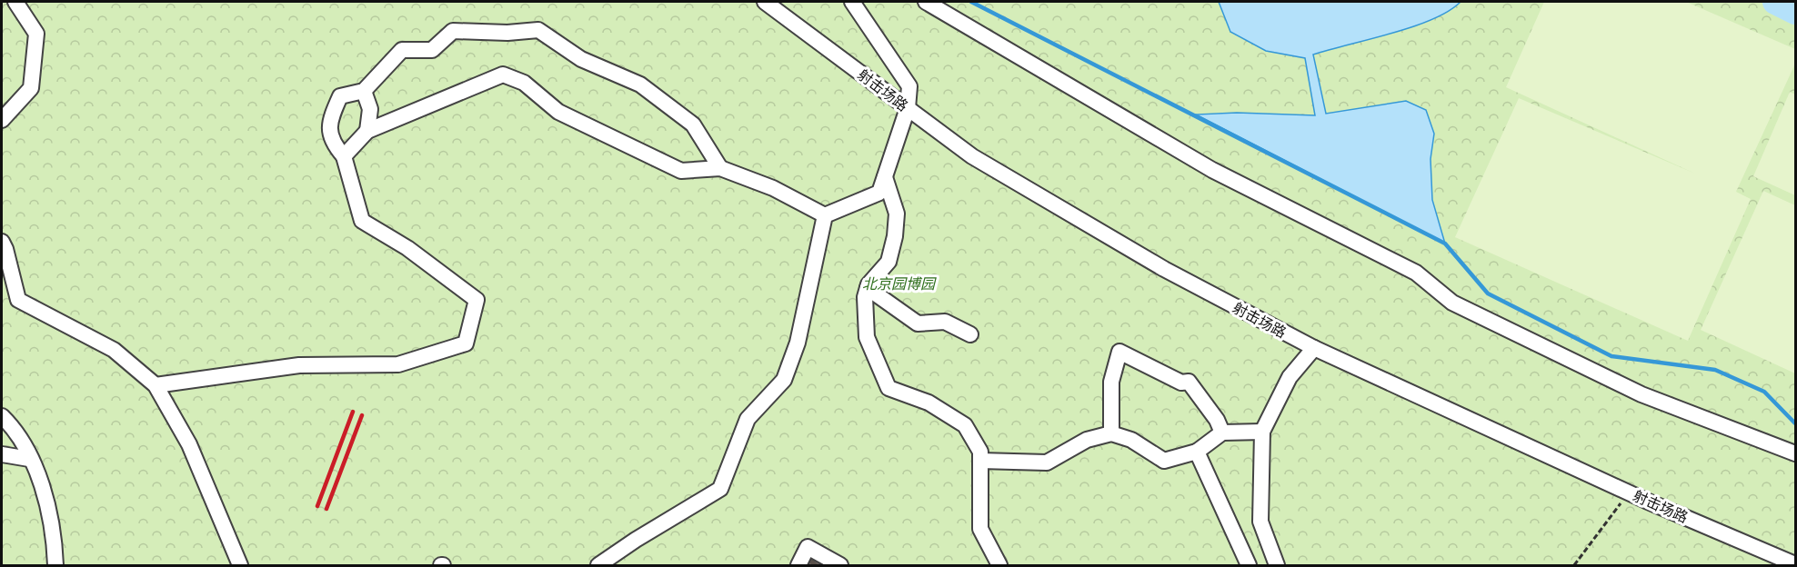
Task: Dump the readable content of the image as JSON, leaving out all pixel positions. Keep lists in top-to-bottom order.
{
  "streets": {
    "street": ["射击场路"]
  },
  "parks": ["北京园博园"]
}
